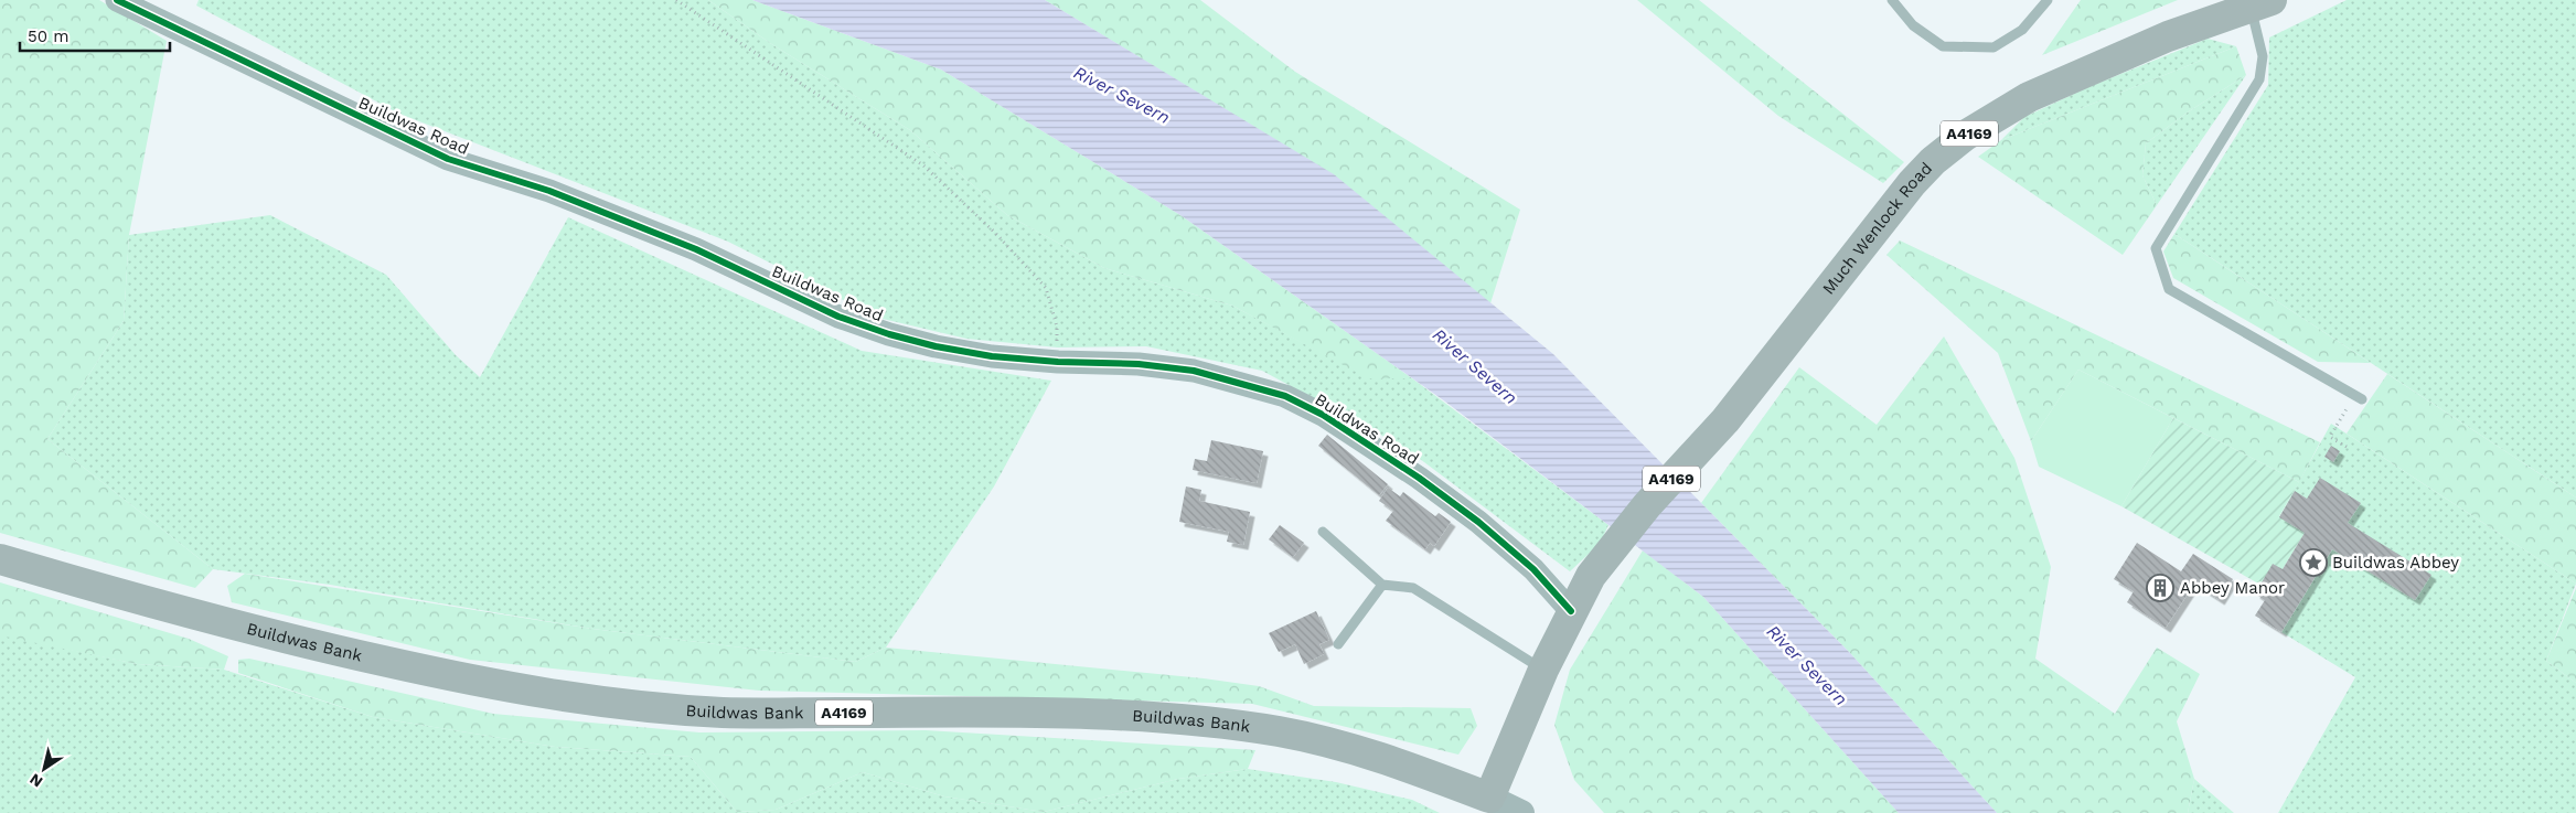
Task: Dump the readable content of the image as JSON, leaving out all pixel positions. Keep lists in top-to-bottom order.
{
  "streets": {
    "main road": ["A4169", "Much Wenlock Road", "Buildwas Bank"],
    "street": ["Buildwas Road"]
  },
  "crossings": [
    ["Buildwas Road", "Much Wenlock Road"]
  ],
  "water": ["River Severn"],
  "places": {
    "place": ["Buildwas Abbey"],
    "building": ["Abbey Manor"]
  },
  "scale_bar": "50 m",
  "north": "bottom left"
}
